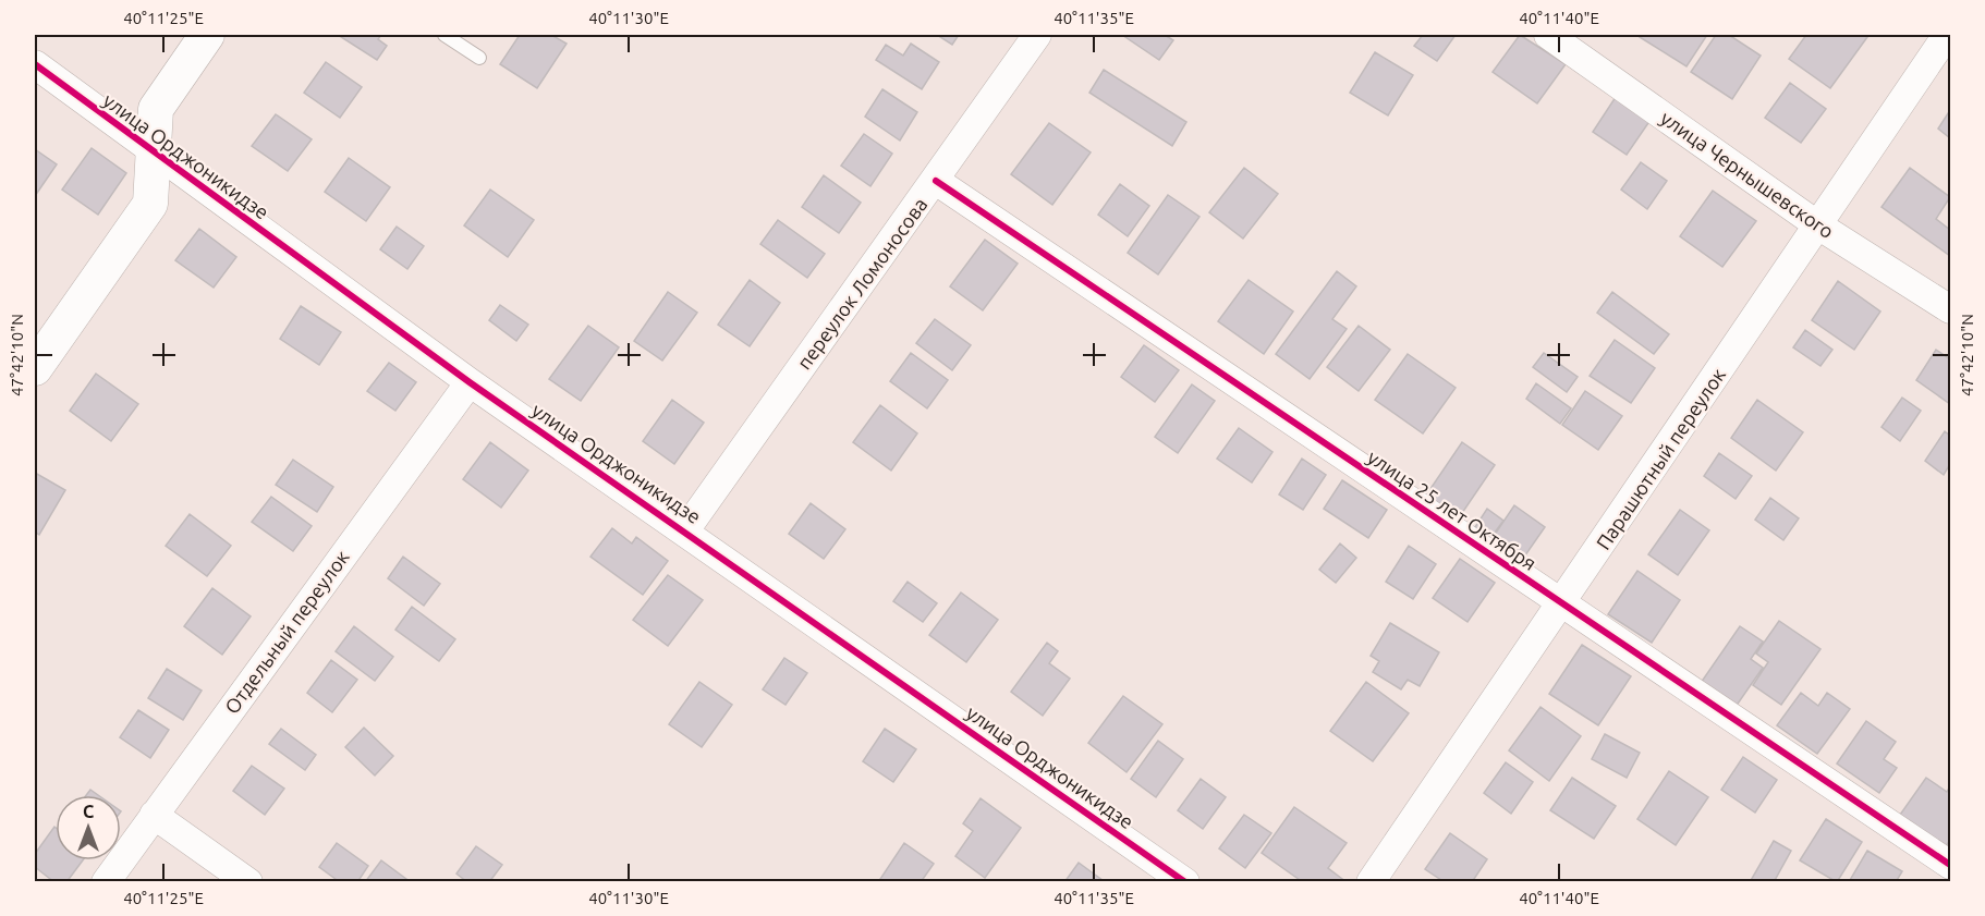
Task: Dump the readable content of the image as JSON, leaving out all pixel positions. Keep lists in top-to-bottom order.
{
  "streets": {
    "street": [
      "улица Орджоникидзе",
      "улица Чернышевского",
      "переулок Ломоносова",
      "Парашютный переулок",
      "улица 25 лет Октября",
      "Отдельный переулок"
    ]
  },
  "crossings": [
    ["улица Орджоникидзе", "переулок Ломоносова"],
    ["улица Орджоникидзе", "Отдельный переулок"],
    ["улица Чернышевского", "Парашютный переулок"],
    ["переулок Ломоносова", "улица 25 лет Октября"],
    ["Парашютный переулок", "улица 25 лет Октября"]
  ],
  "north": "top",
  "coordinates": [
    "40°11'25\"E",
    "40°11'30\"E",
    "40°11'35\"E",
    "40°11'40\"E",
    "47°42'10\"N"
  ]
}
